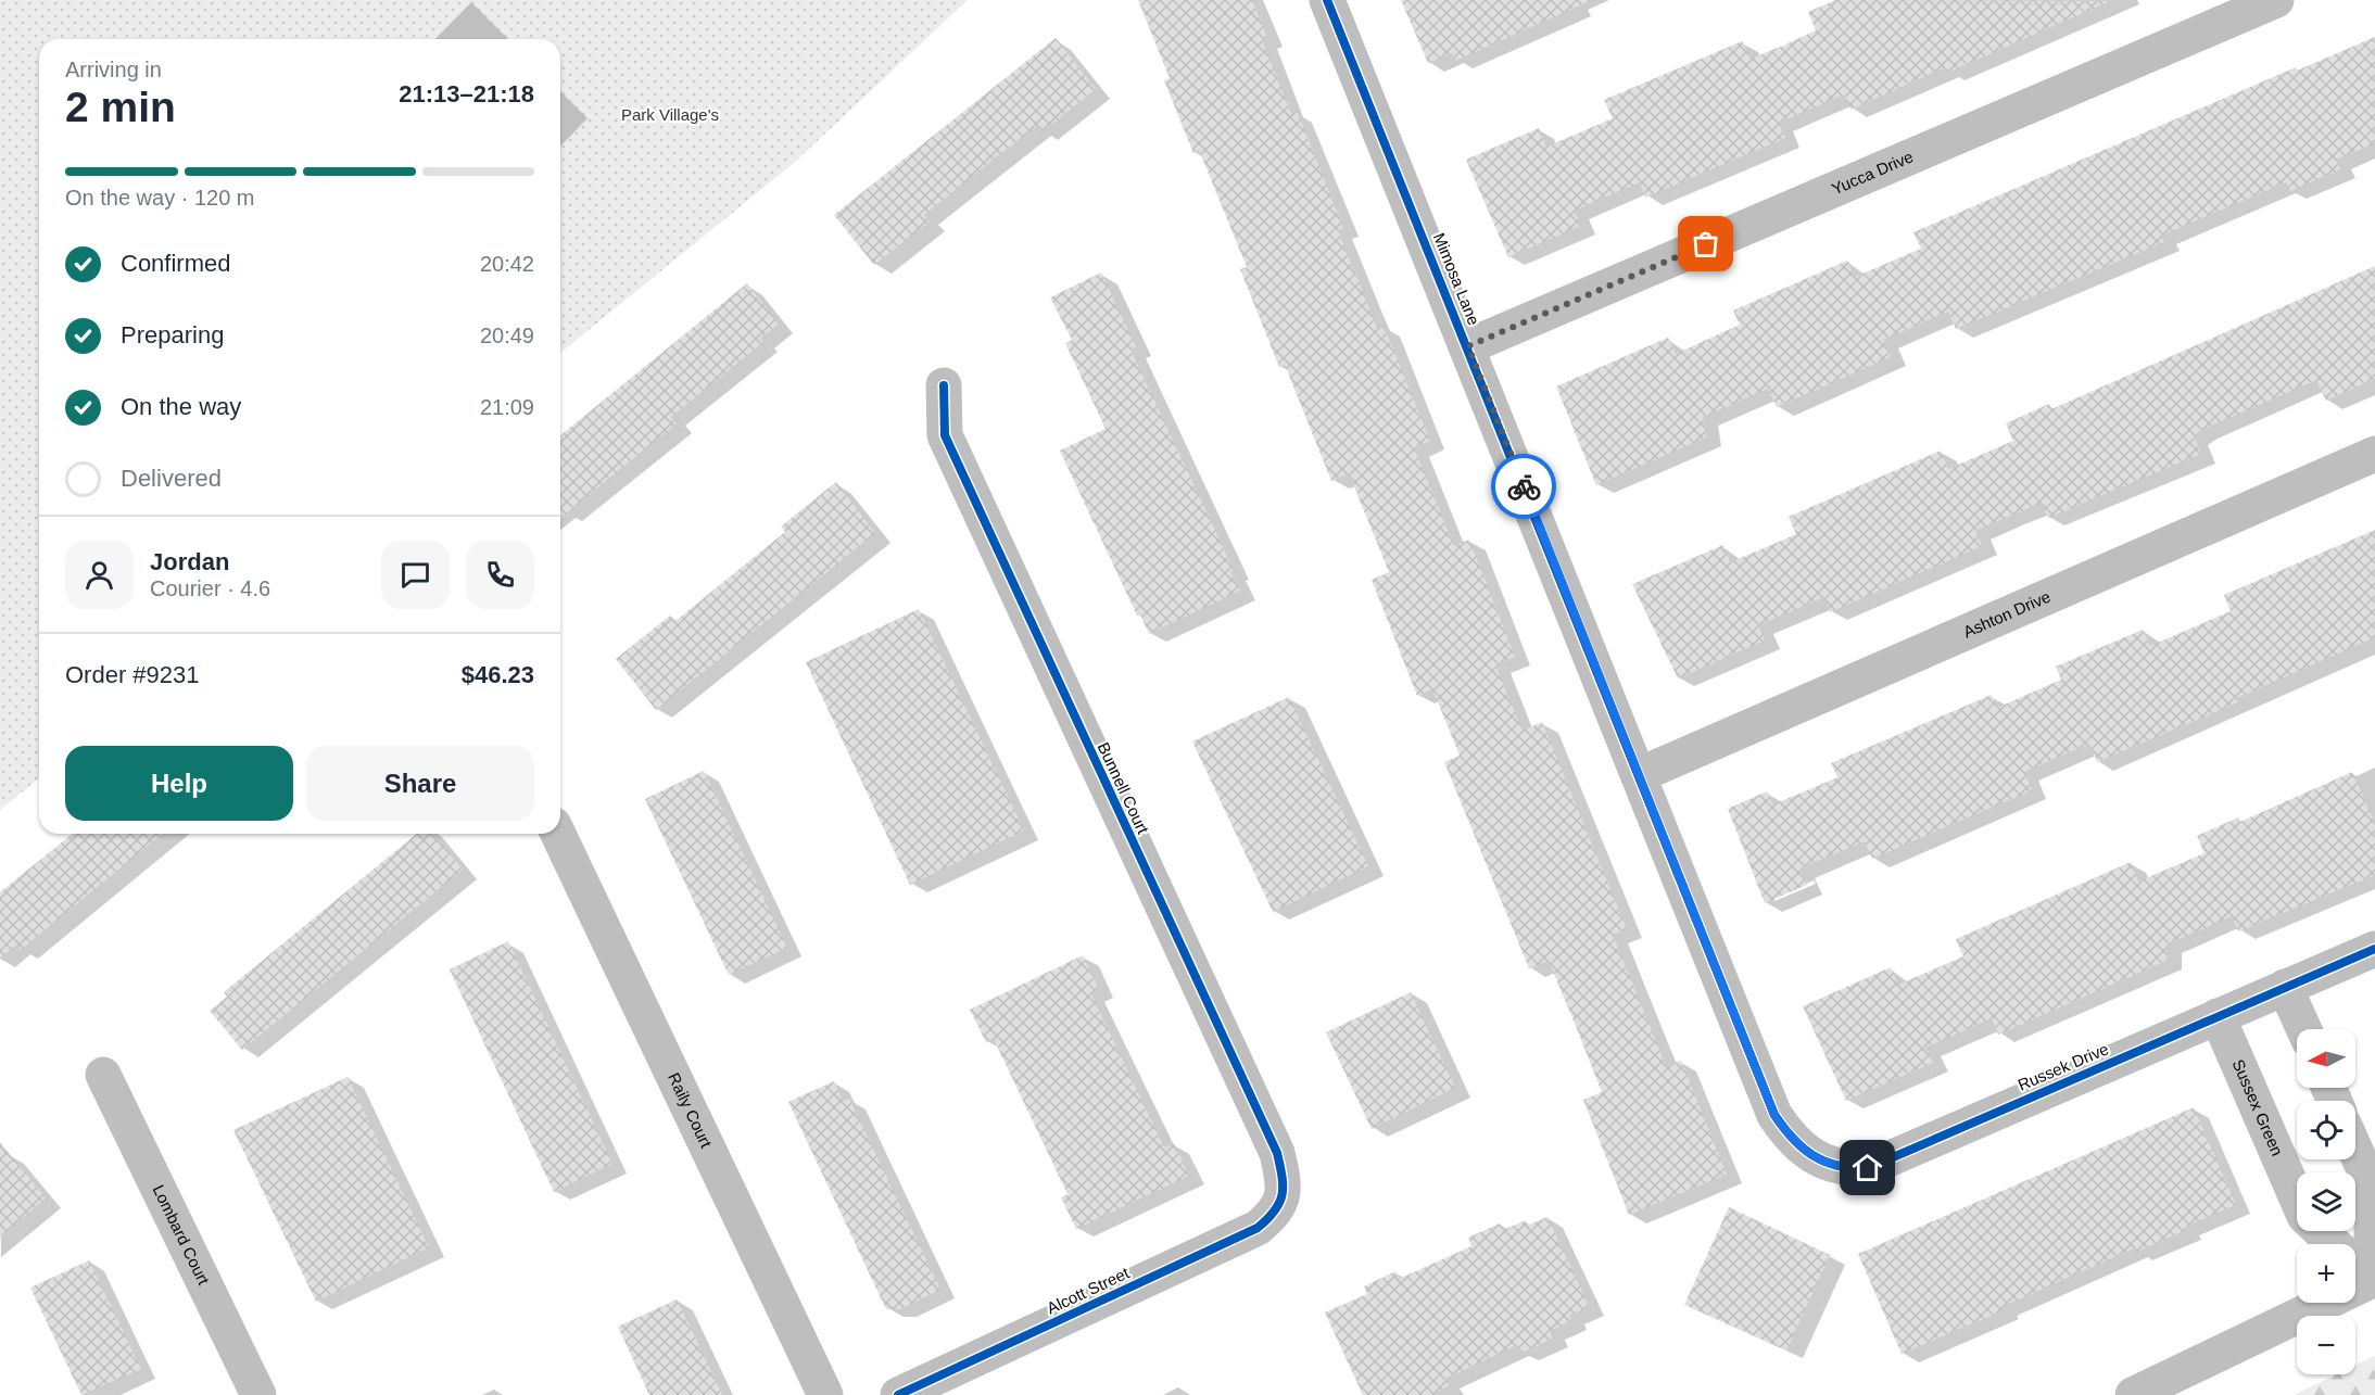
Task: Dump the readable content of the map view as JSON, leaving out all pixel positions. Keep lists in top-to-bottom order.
{
  "streets": {
    "street": [
      "Yucca Drive",
      "Mimosa Lane",
      "Ashton Drive",
      "Bunnell Court",
      "Russek Drive",
      "Sussex Green",
      "Raily Court",
      "Lombard Court",
      "Alcott Street"
    ]
  },
  "crossings": [
    ["Yucca Drive", "Mimosa Lane"],
    ["Mimosa Lane", "Ashton Drive"],
    ["Mimosa Lane", "Russek Drive"],
    ["Bunnell Court", "Alcott Street"],
    ["Russek Drive", "Sussex Green"]
  ],
  "parks": ["Park Village's"],
  "north": "left",
  "page": {
    "heading": ["2 min", "Arriving in", "21:13–21:18"],
    "panel": [
      "Jordan",
      "Courier · 4.6",
      "Order #9231",
      "$46.23"
    ],
    "bar": "On the way · 120 m",
    "list": [
      ["Confirmed", "20:42"],
      ["Preparing", "20:49"],
      ["On the way", "21:09"],
      "Delivered"
    ],
    "buttons": ["Help", "Share"],
    "map_buttons": ["+", "−"]
  }
}
